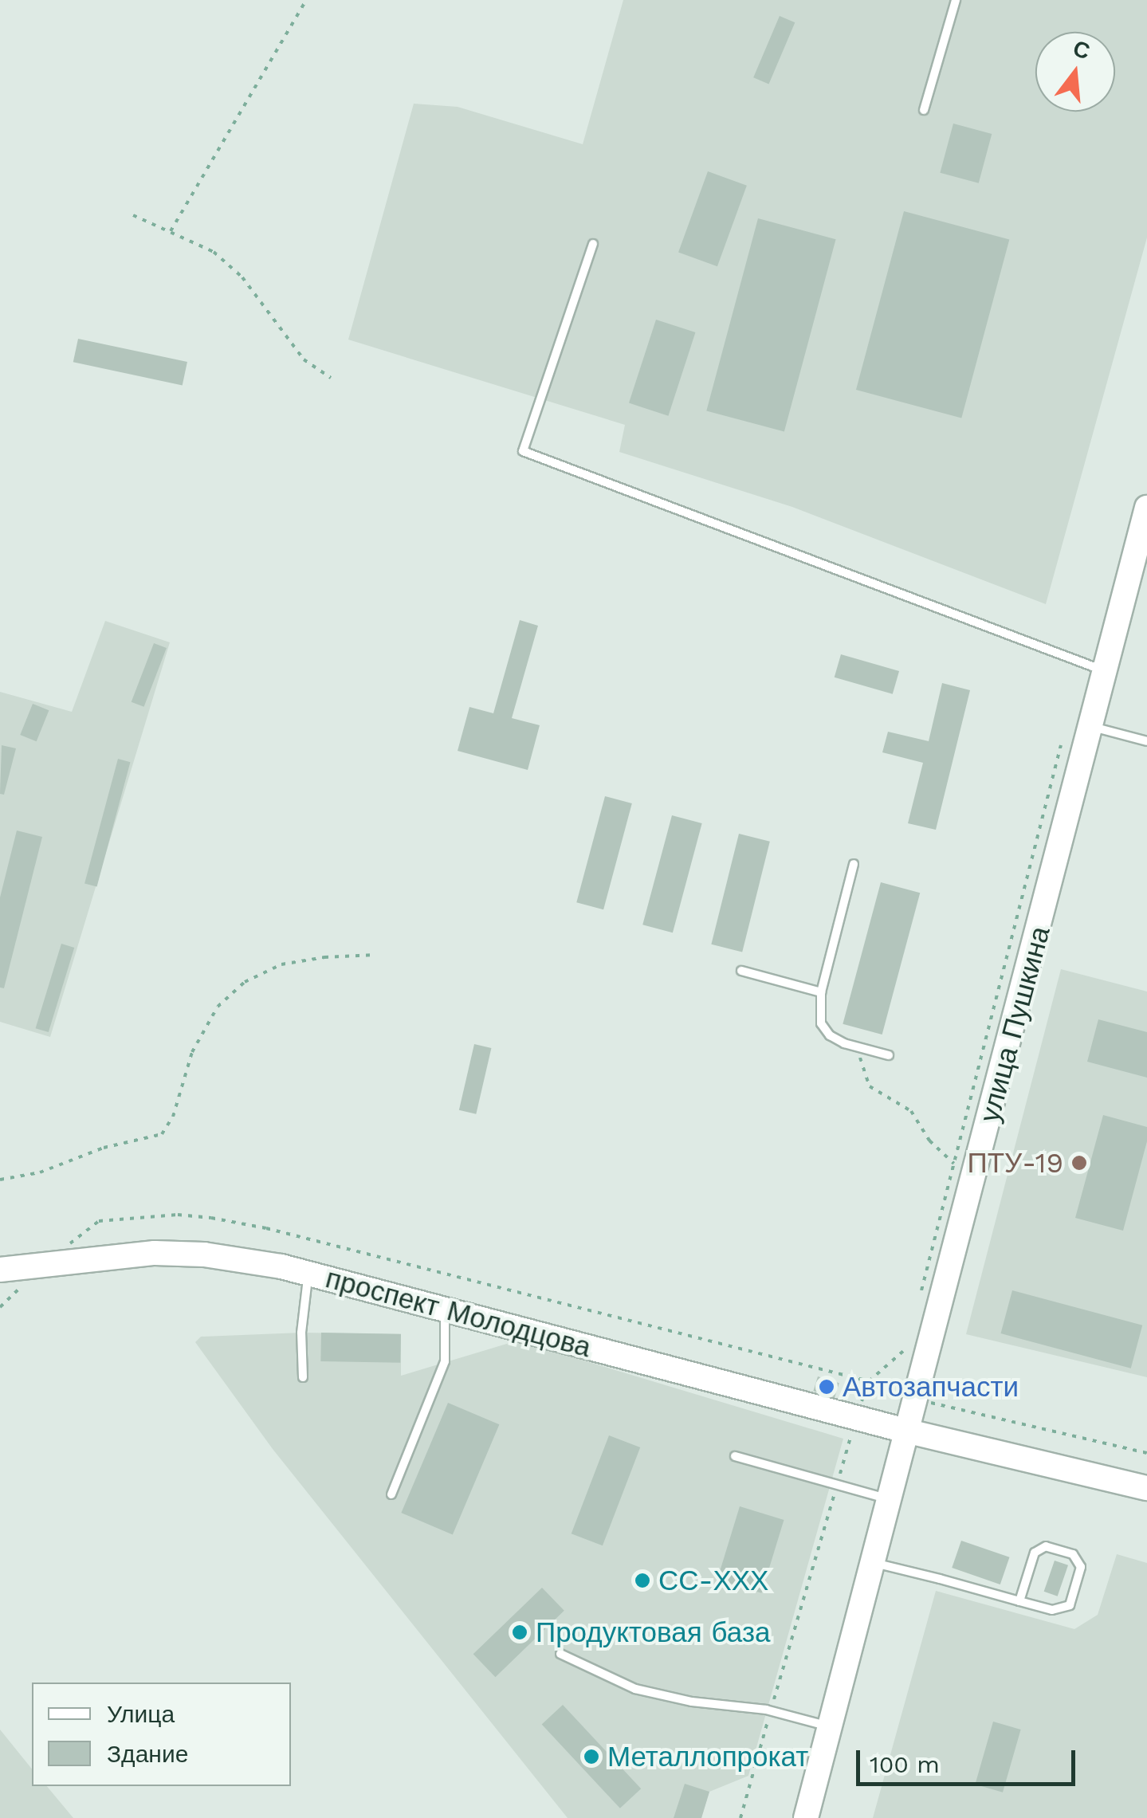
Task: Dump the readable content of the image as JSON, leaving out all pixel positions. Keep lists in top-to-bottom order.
{
  "streets": {
    "main road": ["улица Пушкина", "проспект Молодцова"]
  },
  "crossings": [
    ["улица Пушкина", "проспект Молодцова"]
  ],
  "places": [
    "ПТУ-19",
    "Автозапчасти",
    "СС-ХХХ",
    "Продуктовая база",
    "Металлопрокат"
  ],
  "legend": ["Улица", "Здание"],
  "scale_bar": "100 m",
  "north": "top"
}
